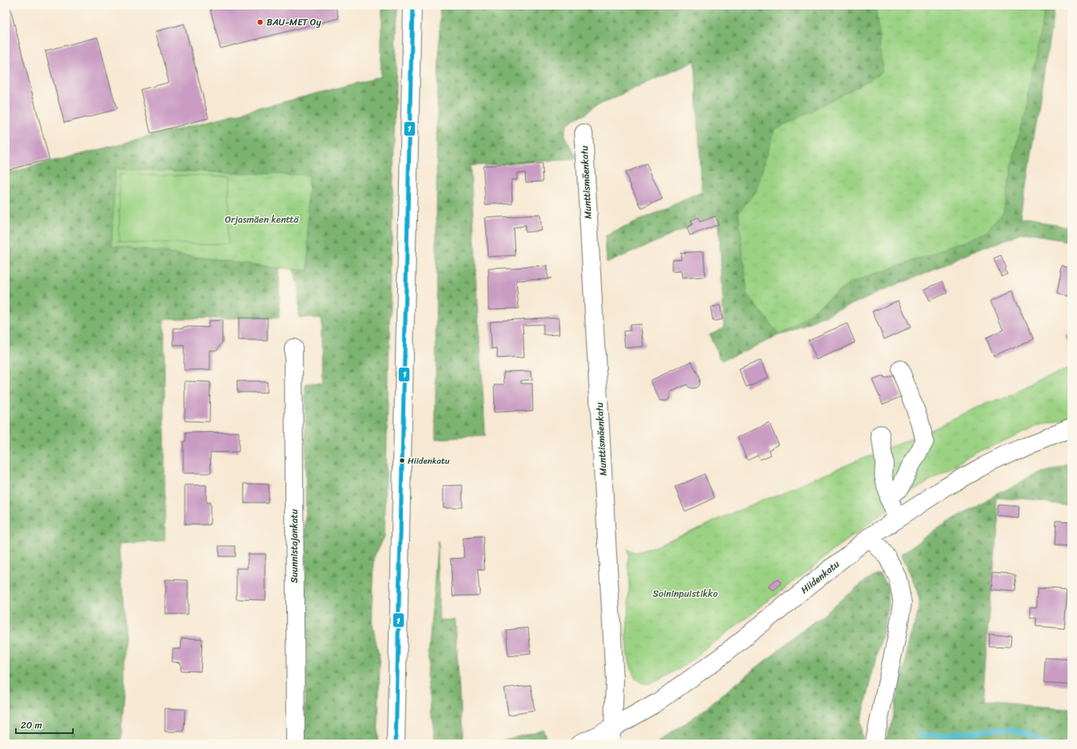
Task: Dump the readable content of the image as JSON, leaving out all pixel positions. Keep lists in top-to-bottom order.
{
  "streets": {
    "street": ["Munttismäenkatu", "Suunnistajankatu", "Hiidenkatu"]
  },
  "crossings": [
    ["Munttismäenkatu", "Hiidenkatu"]
  ],
  "parks": ["Orjasmäen kenttä", "Soininpuistikko"],
  "places": ["BAU-MET Oy", "Hiidenkatu"],
  "lines": ["transit line 1"],
  "scale_bar": "20 m"
}
